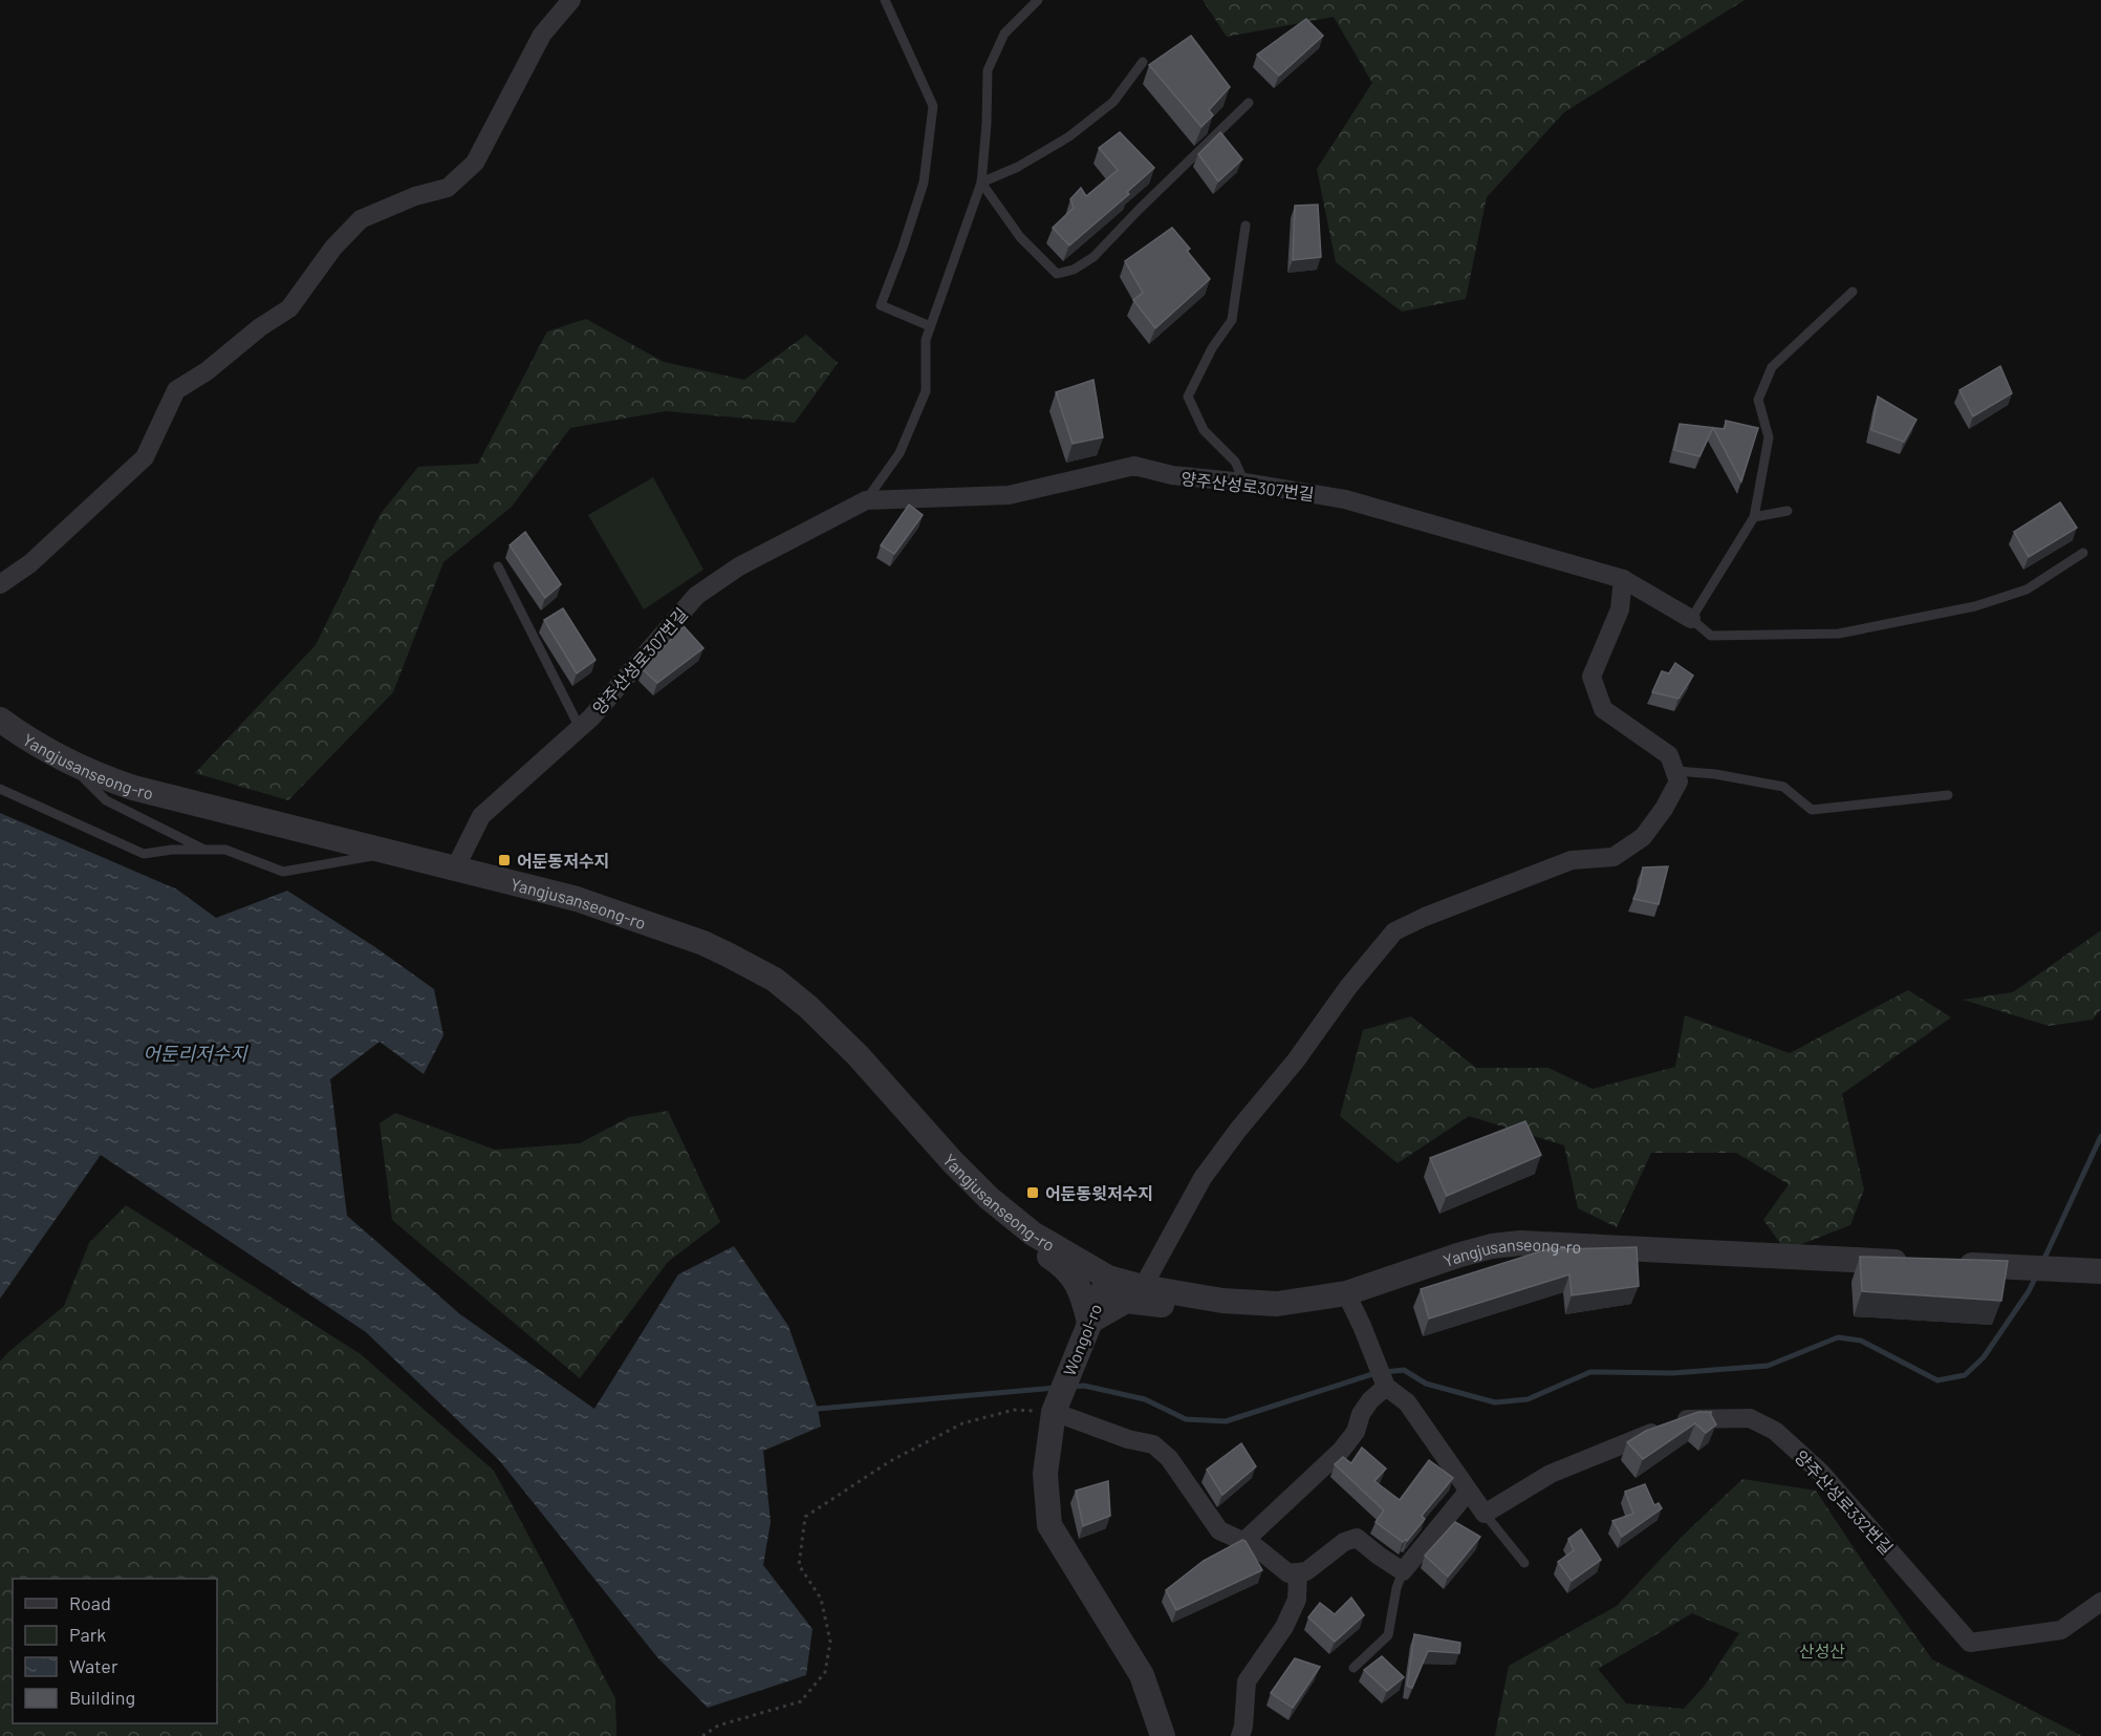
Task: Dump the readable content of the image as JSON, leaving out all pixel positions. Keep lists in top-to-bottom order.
{
  "streets": {
    "street": [
      "양주산성로307번길",
      "Yangjusanseong-ro",
      "Wongol-ro",
      "양주산성로332번길"
    ]
  },
  "crossings": [
    ["양주산성로307번길", "Yangjusanseong-ro"],
    ["Yangjusanseong-ro", "Wongol-ro"]
  ],
  "water": ["어둔리저수지"],
  "parks": ["산성산"],
  "places": {
    "transit": ["어둔동저수지", "어둔동윗저수지"]
  },
  "legend": [
    "Road",
    "Park",
    "Water",
    "Building"
  ]
}
